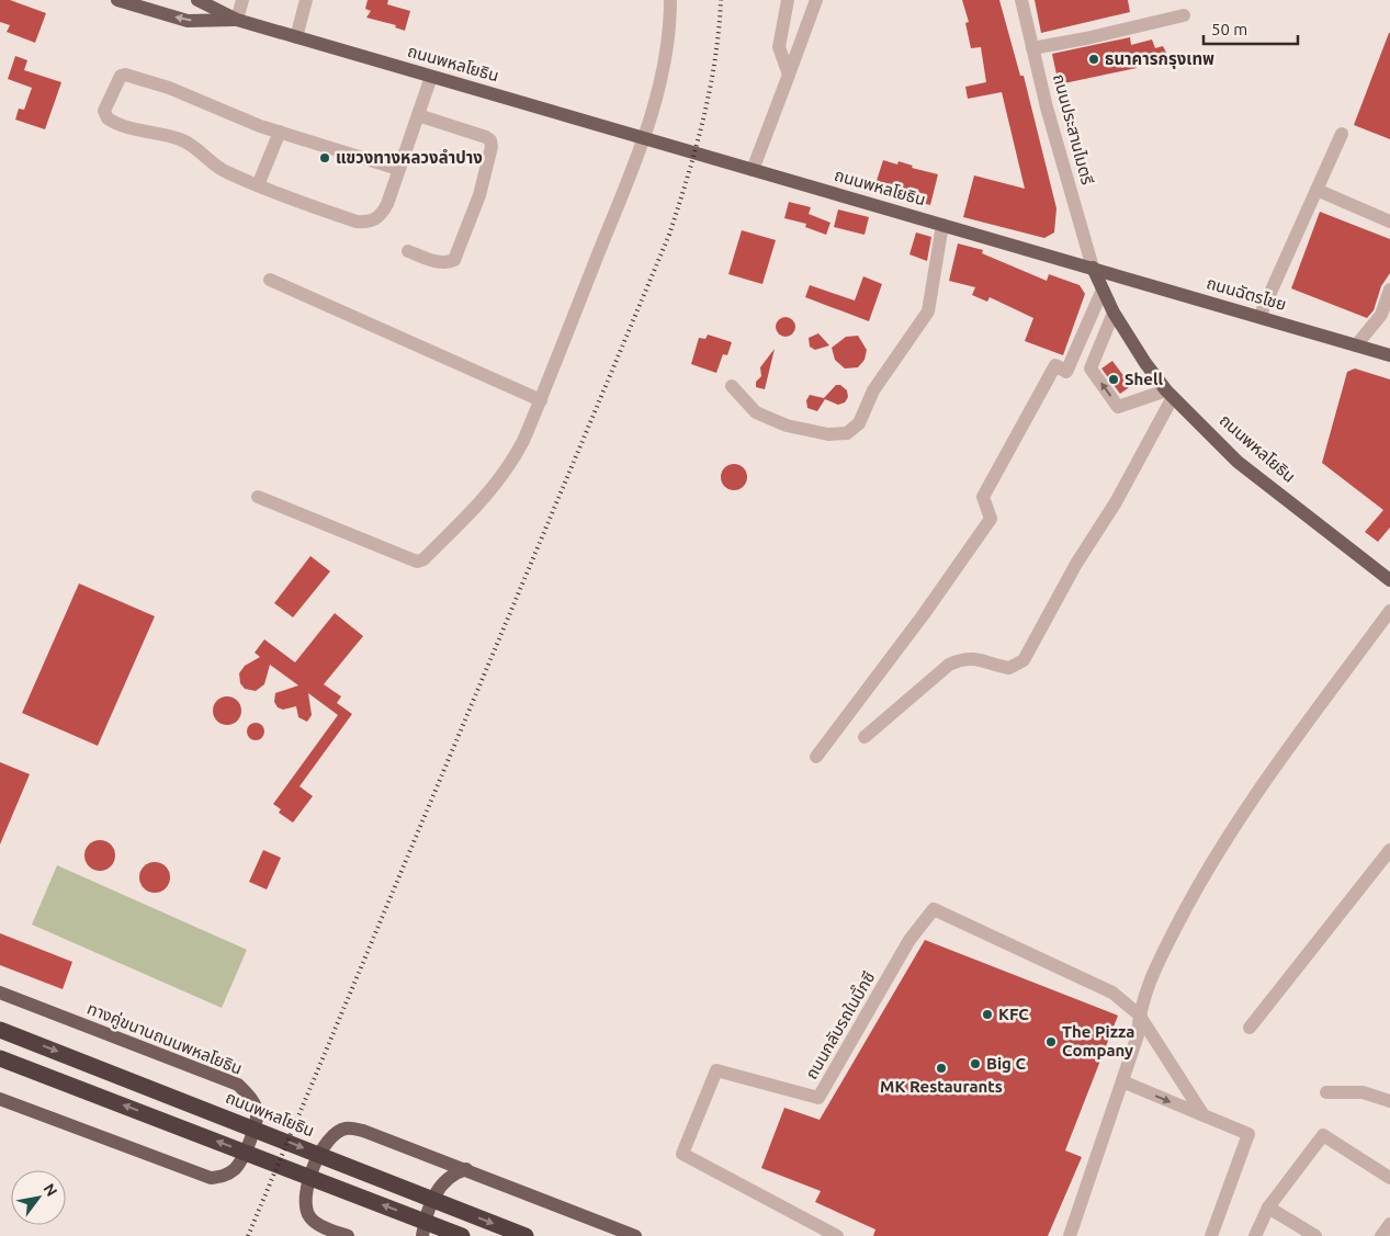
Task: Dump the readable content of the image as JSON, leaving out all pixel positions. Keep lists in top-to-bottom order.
{
  "streets": {
    "highway": ["ถนนพหลโยธิน"],
    "main road": ["ถนนฉัตรไชย", "ทางคู่ขนานถนนพหลโยธิน"],
    "street": ["ถนนประสานไมตรี", "ถนนกลับรถในบิ๊กซี"]
  },
  "crossings": [
    ["ถนนพหลโยธิน", "ถนนประสานไมตรี"],
    ["ถนนพหลโยธิน", "ถนนฉัตรไชย"],
    ["ถนนประสานไมตรี", "ถนนฉัตรไชย"]
  ],
  "places": [
    "ธนาคารกรุงเทพ",
    "แขวงทางหลวงลำปาง",
    "Shell",
    "KFC",
    "The Pizza Company",
    "Big C",
    "MK Restaurants"
  ],
  "scale_bar": "50 m",
  "north": "top right"
}
